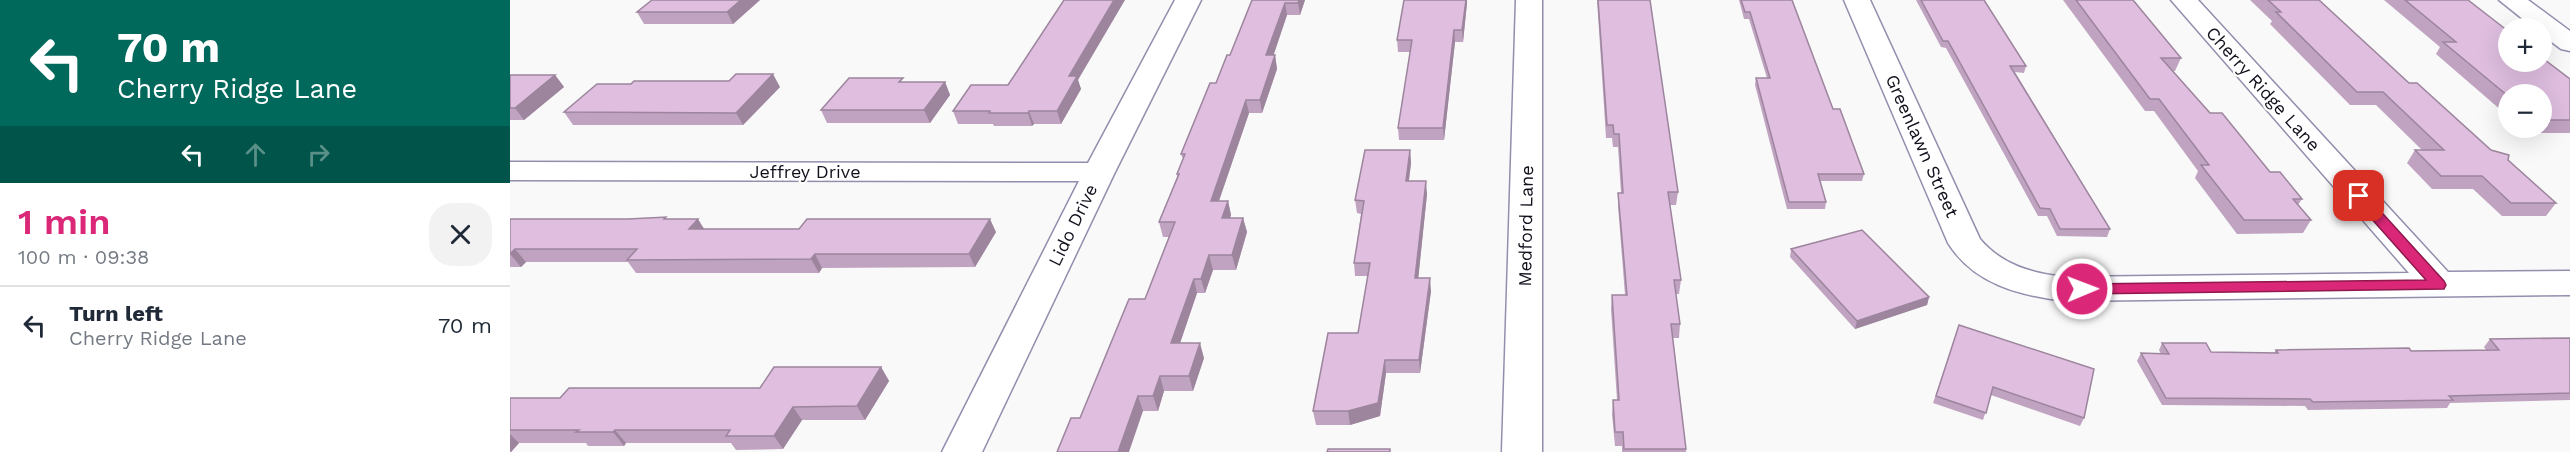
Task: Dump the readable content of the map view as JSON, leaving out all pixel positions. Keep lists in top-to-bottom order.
{
  "streets": {
    "street": [
      "Cherry Ridge Lane",
      "Greenlawn Street",
      "Jeffrey Drive",
      "Lido Drive",
      "Medford Lane"
    ]
  },
  "crossings": [
    ["Cherry Ridge Lane", "Greenlawn Street"],
    ["Jeffrey Drive", "Lido Drive"]
  ],
  "page": {
    "turn": ["70 m", "Cherry Ridge Lane"],
    "map_buttons": ["+", "−"],
    "heading": ["1 min", "100 m · 09:38"],
    "list": [
      {
        "name": "Turn left",
        "note": "Cherry Ridge Lane",
        "value": "70 m"
      }
    ]
  }
}
